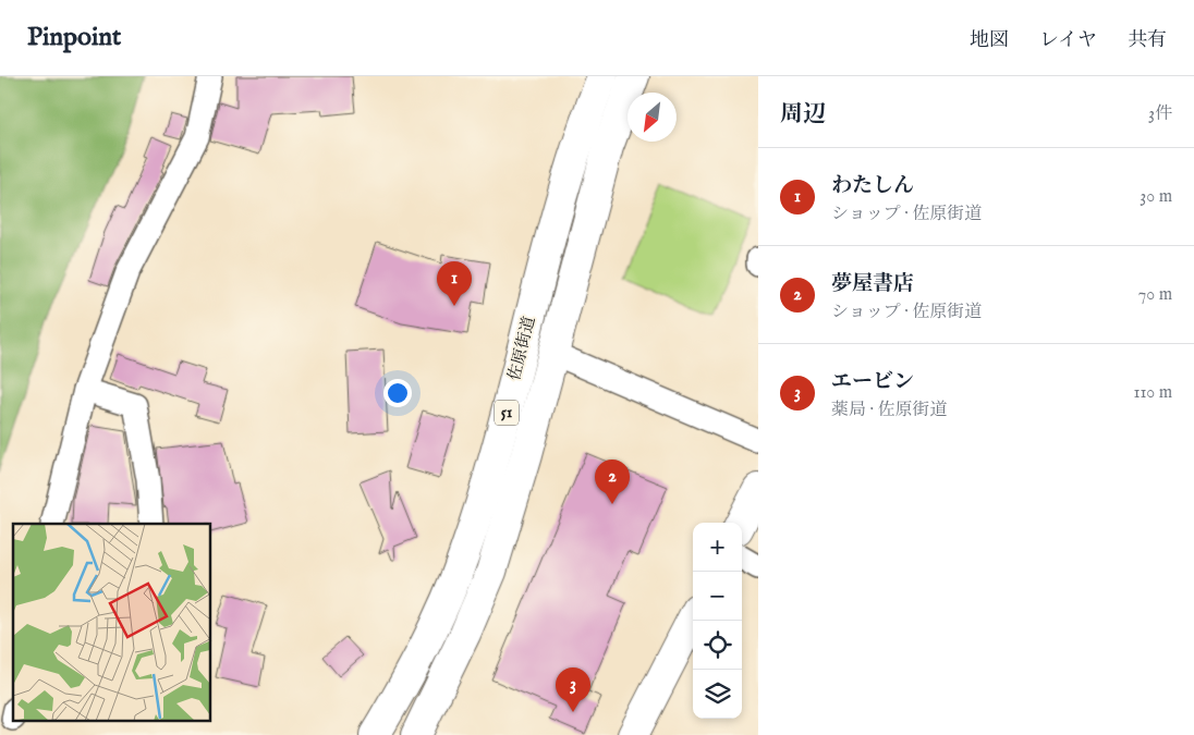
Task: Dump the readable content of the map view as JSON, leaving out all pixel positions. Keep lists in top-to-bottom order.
{
  "streets": {
    "main road": ["佐原街道", "51"]
  },
  "north": "bottom left",
  "page": {
    "header": "Pinpoint",
    "nav": ["地図", "レイヤ", "共有"],
    "heading": ["周辺", "3件"],
    "list": [
      {
        "mark": "1",
        "name": "わたしん",
        "note": "ショップ · 佐原街道",
        "value": "30 m"
      },
      {
        "mark": "2",
        "name": "夢屋書店",
        "note": "ショップ · 佐原街道",
        "value": "70 m"
      },
      {
        "mark": "3",
        "name": "エービン",
        "note": "薬局 · 佐原街道",
        "value": "110 m"
      }
    ],
    "pins": ["1", "2", "3"],
    "map_buttons": ["+", "−"]
  }
}
